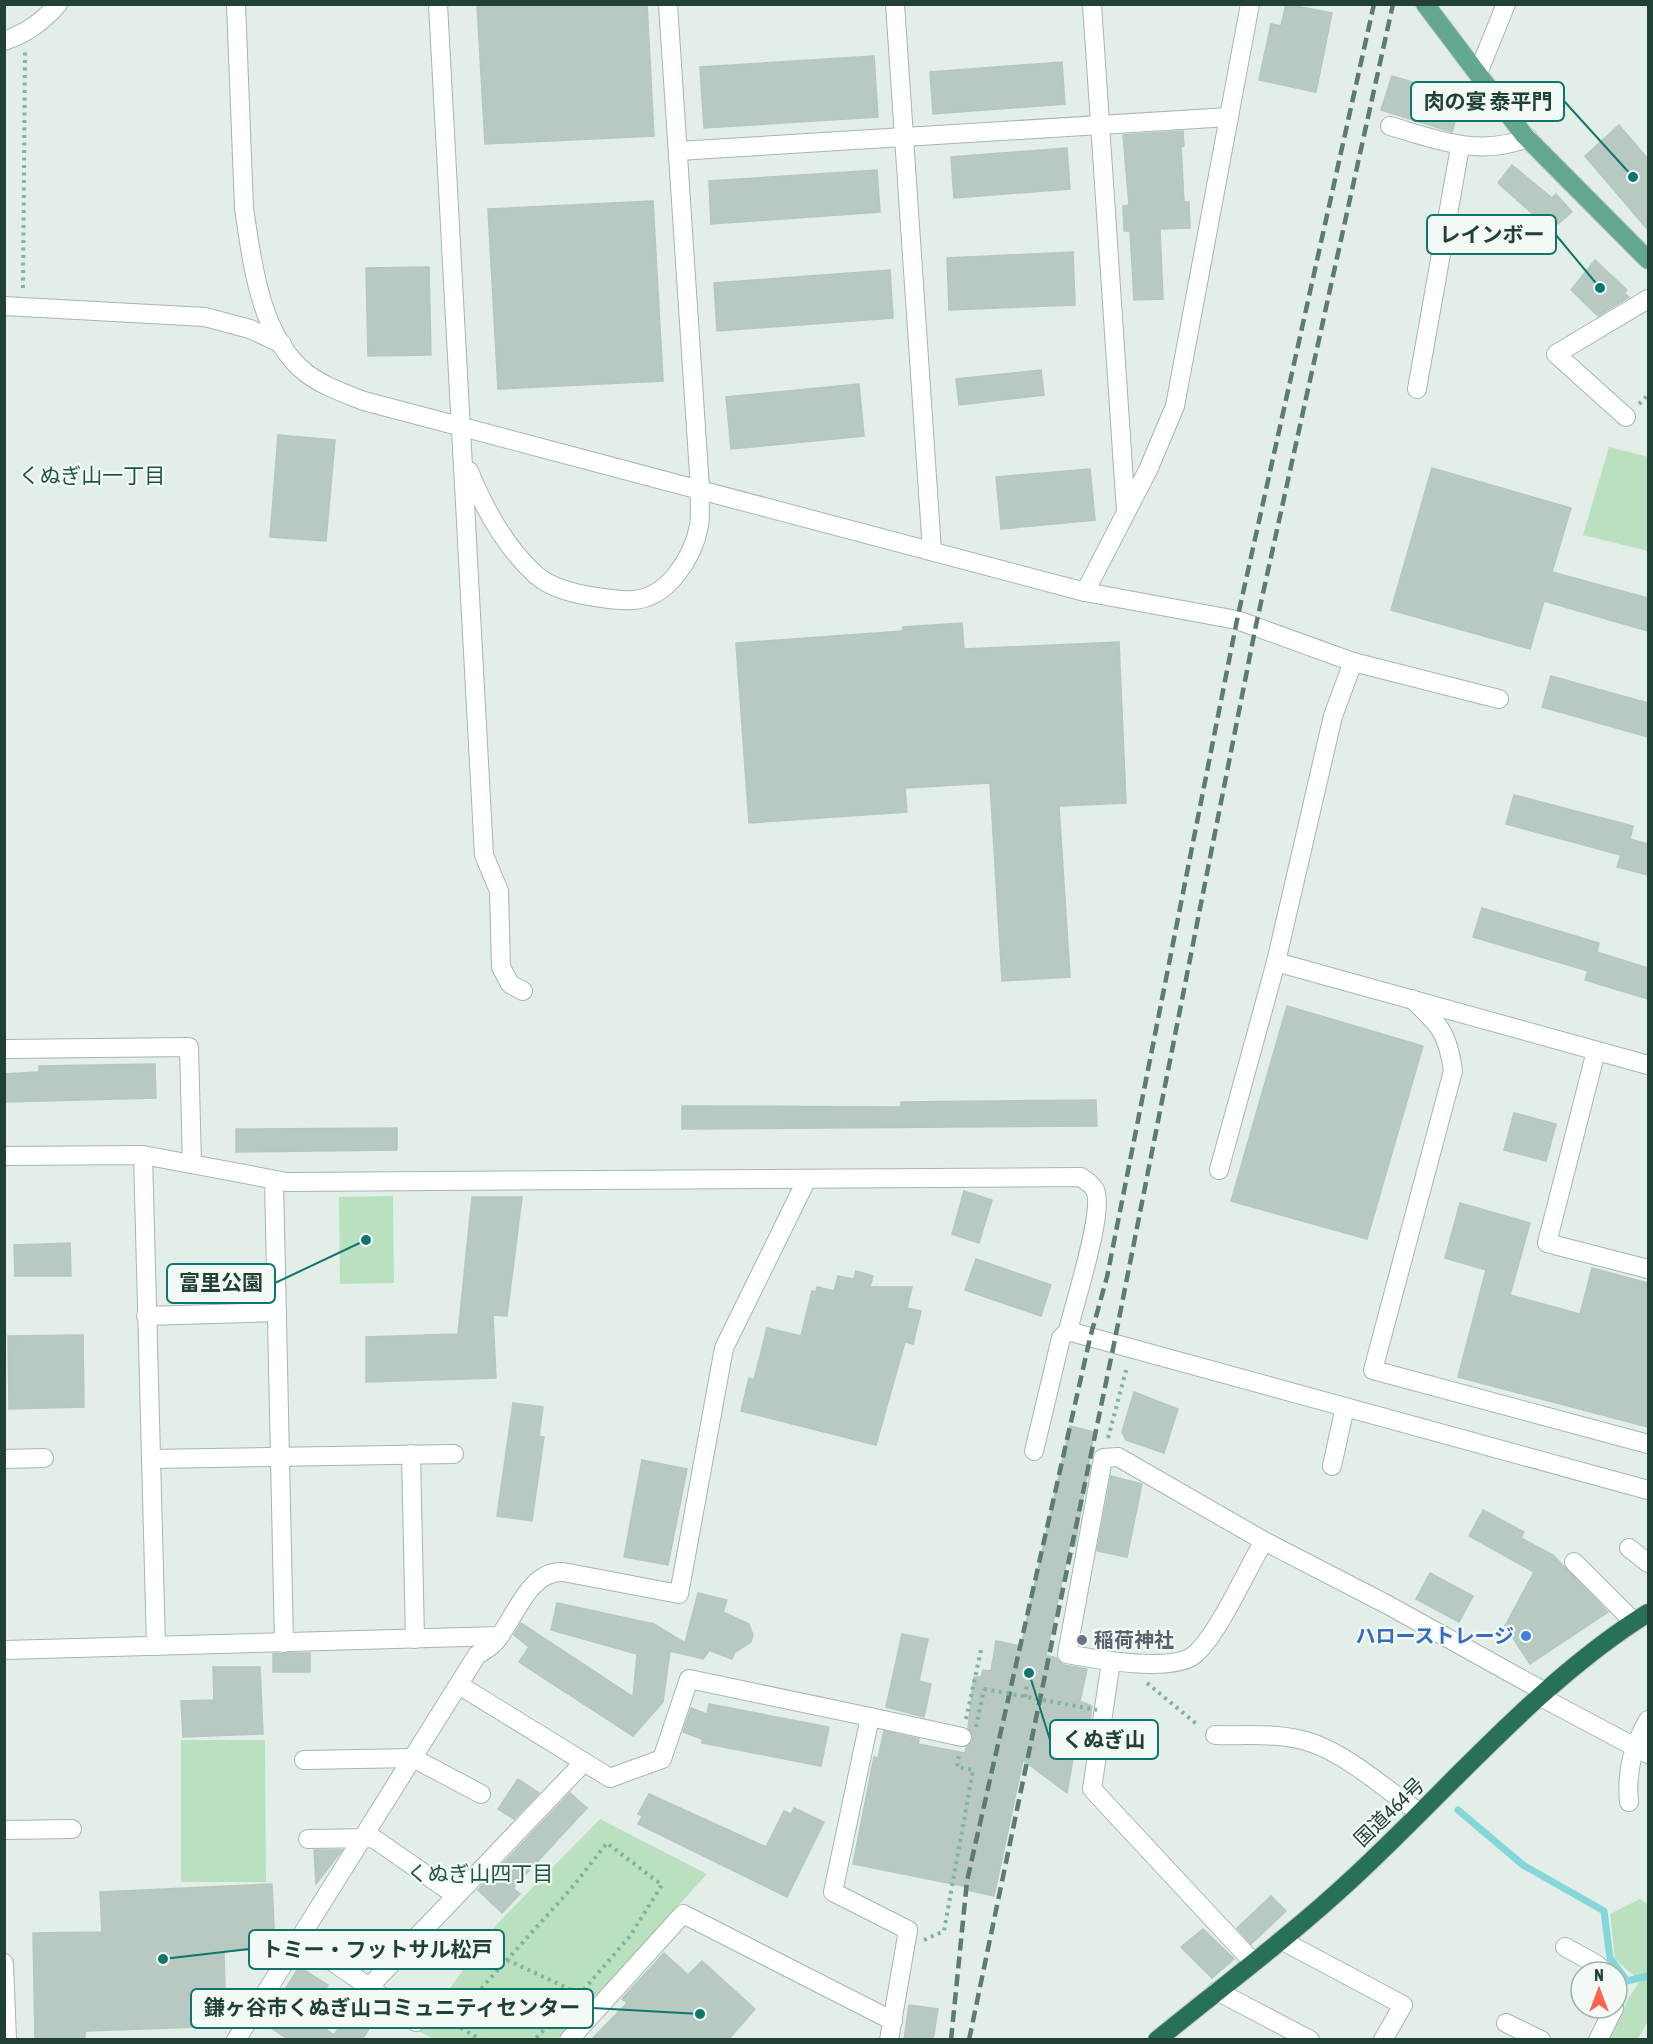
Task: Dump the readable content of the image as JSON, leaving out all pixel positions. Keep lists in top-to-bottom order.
{
  "streets": {
    "highway": ["国道464号"]
  },
  "districts": ["くぬぎ山一丁目", "くぬぎ山四丁目"],
  "places": [
    "肉の宴 泰平門",
    "レインボー",
    "富里公園",
    "ハローストレージ",
    "稲荷神社",
    "くぬぎ山",
    "トミー・フットサル松戸",
    "鎌ヶ谷市くぬぎ山コミュニティセンター"
  ],
  "north": "top"
}
